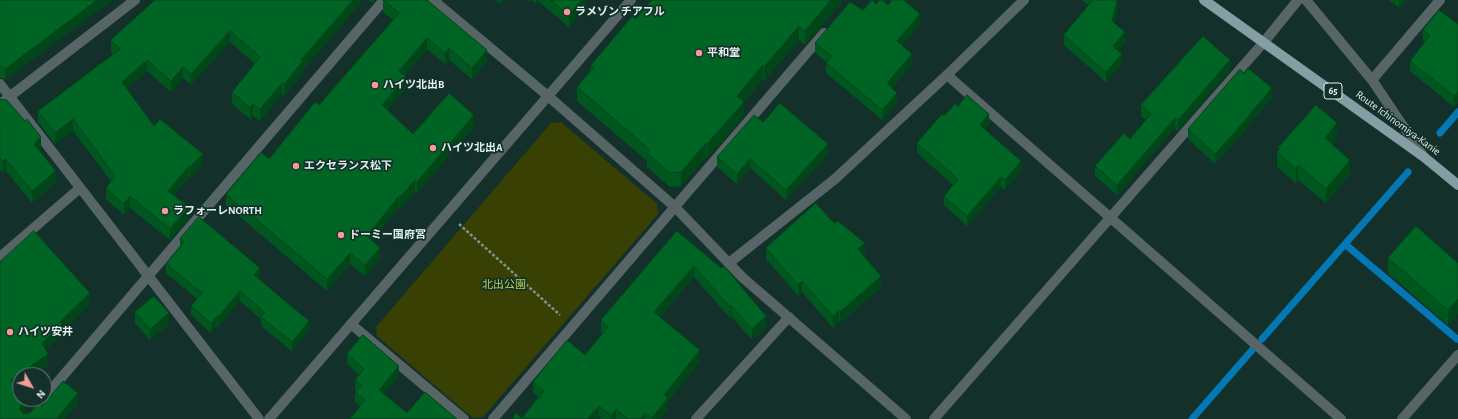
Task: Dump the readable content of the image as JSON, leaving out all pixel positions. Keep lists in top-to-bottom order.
{
  "streets": {
    "main road": ["65", "Route Ichinomiya-Kanie"]
  },
  "parks": ["北出公園"],
  "places": [
    "ラメゾン チアフル",
    "平和堂",
    "ハイツ北出B",
    "ハイツ北出A",
    "エクセランス松下",
    "ラフォーレNORTH",
    "ドーミー国府宮",
    "ハイツ安井"
  ],
  "north": "bottom right"
}
